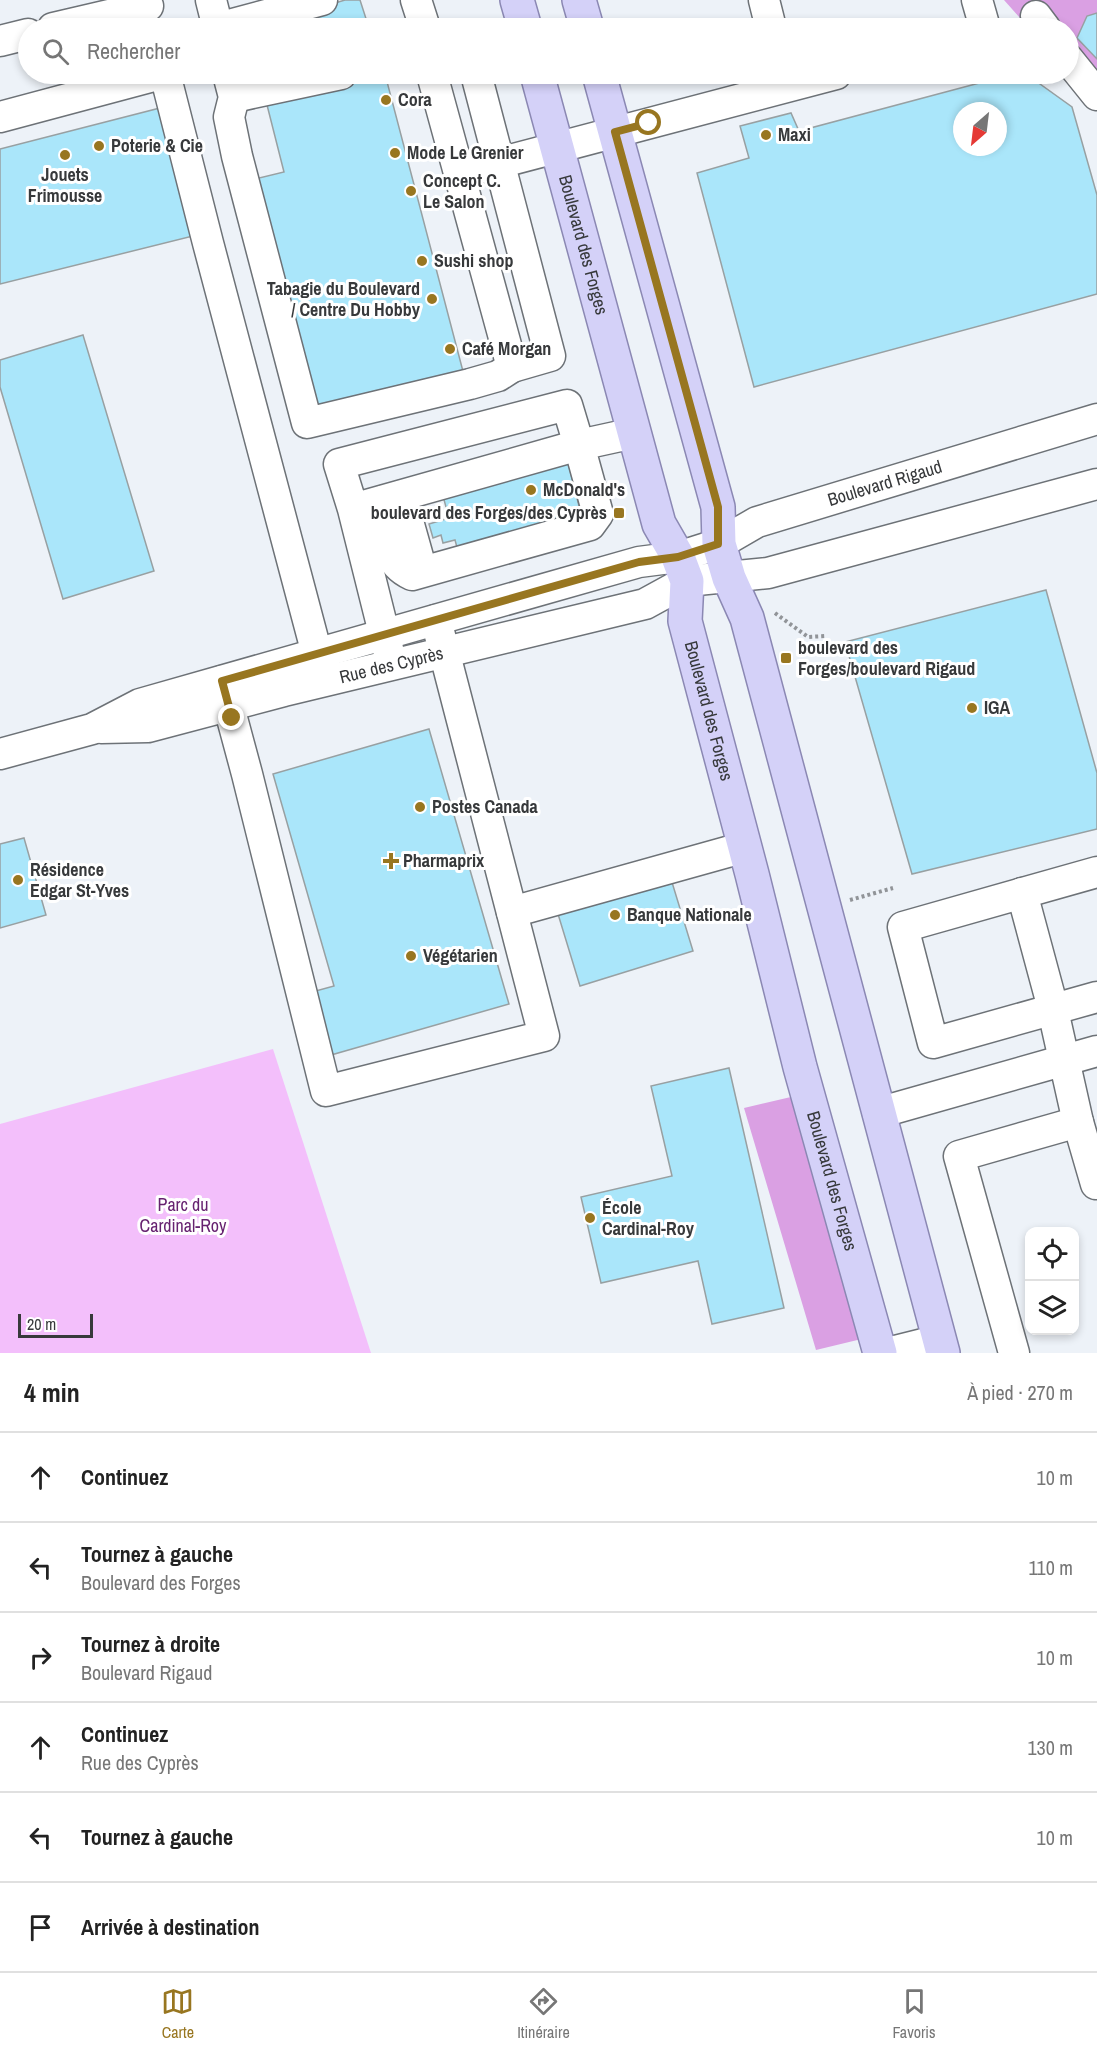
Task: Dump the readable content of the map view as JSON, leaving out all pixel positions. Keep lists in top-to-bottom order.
{
  "streets": {
    "main road": ["Boulevard des Forges"],
    "street": ["Boulevard Rigaud", "Rue des Cyprès"]
  },
  "crossings": [
    ["Boulevard des Forges", "Boulevard Rigaud"],
    ["Boulevard des Forges", "Rue des Cyprès"],
    ["Boulevard Rigaud", "Rue des Cyprès"]
  ],
  "parks": ["Parc du Cardinal-Roy"],
  "places": {
    "other": [
      "Cora",
      "Maxi",
      "Poterie & Cie",
      "Mode Le Grenier",
      "Jouets Frimousse",
      "Concept C. Le Salon",
      "Sushi shop",
      "Tabagie du Boulevard / Centre Du Hobby",
      "Café Morgan",
      "McDonald's",
      "IGA",
      "Postes Canada",
      "Résidence Edgar St-Yves",
      "Banque Nationale",
      "Végétarien",
      "École Cardinal-Roy"
    ],
    "transit": ["boulevard des Forges/des Cyprès", "boulevard des Forges/boulevard Rigaud"],
    "health": ["Pharmaprix"]
  },
  "scale_bar": "20 m",
  "north": "bottom left",
  "page": {
    "search": "Rechercher",
    "scale": "20 m",
    "heading": ["4 min", "À pied · 270 m"],
    "list": [
      ["Continuez", "10 m"],
      ["Tournez à gauche", "Boulevard des Forges", "110 m"],
      ["Tournez à droite", "Boulevard Rigaud", "10 m"],
      ["Continuez", "Rue des Cyprès", "130 m"],
      ["Tournez à gauche", "10 m"],
      "Arrivée à destination"
    ],
    "nav": ["Carte", "Itinéraire", "Favoris"]
  }
}
